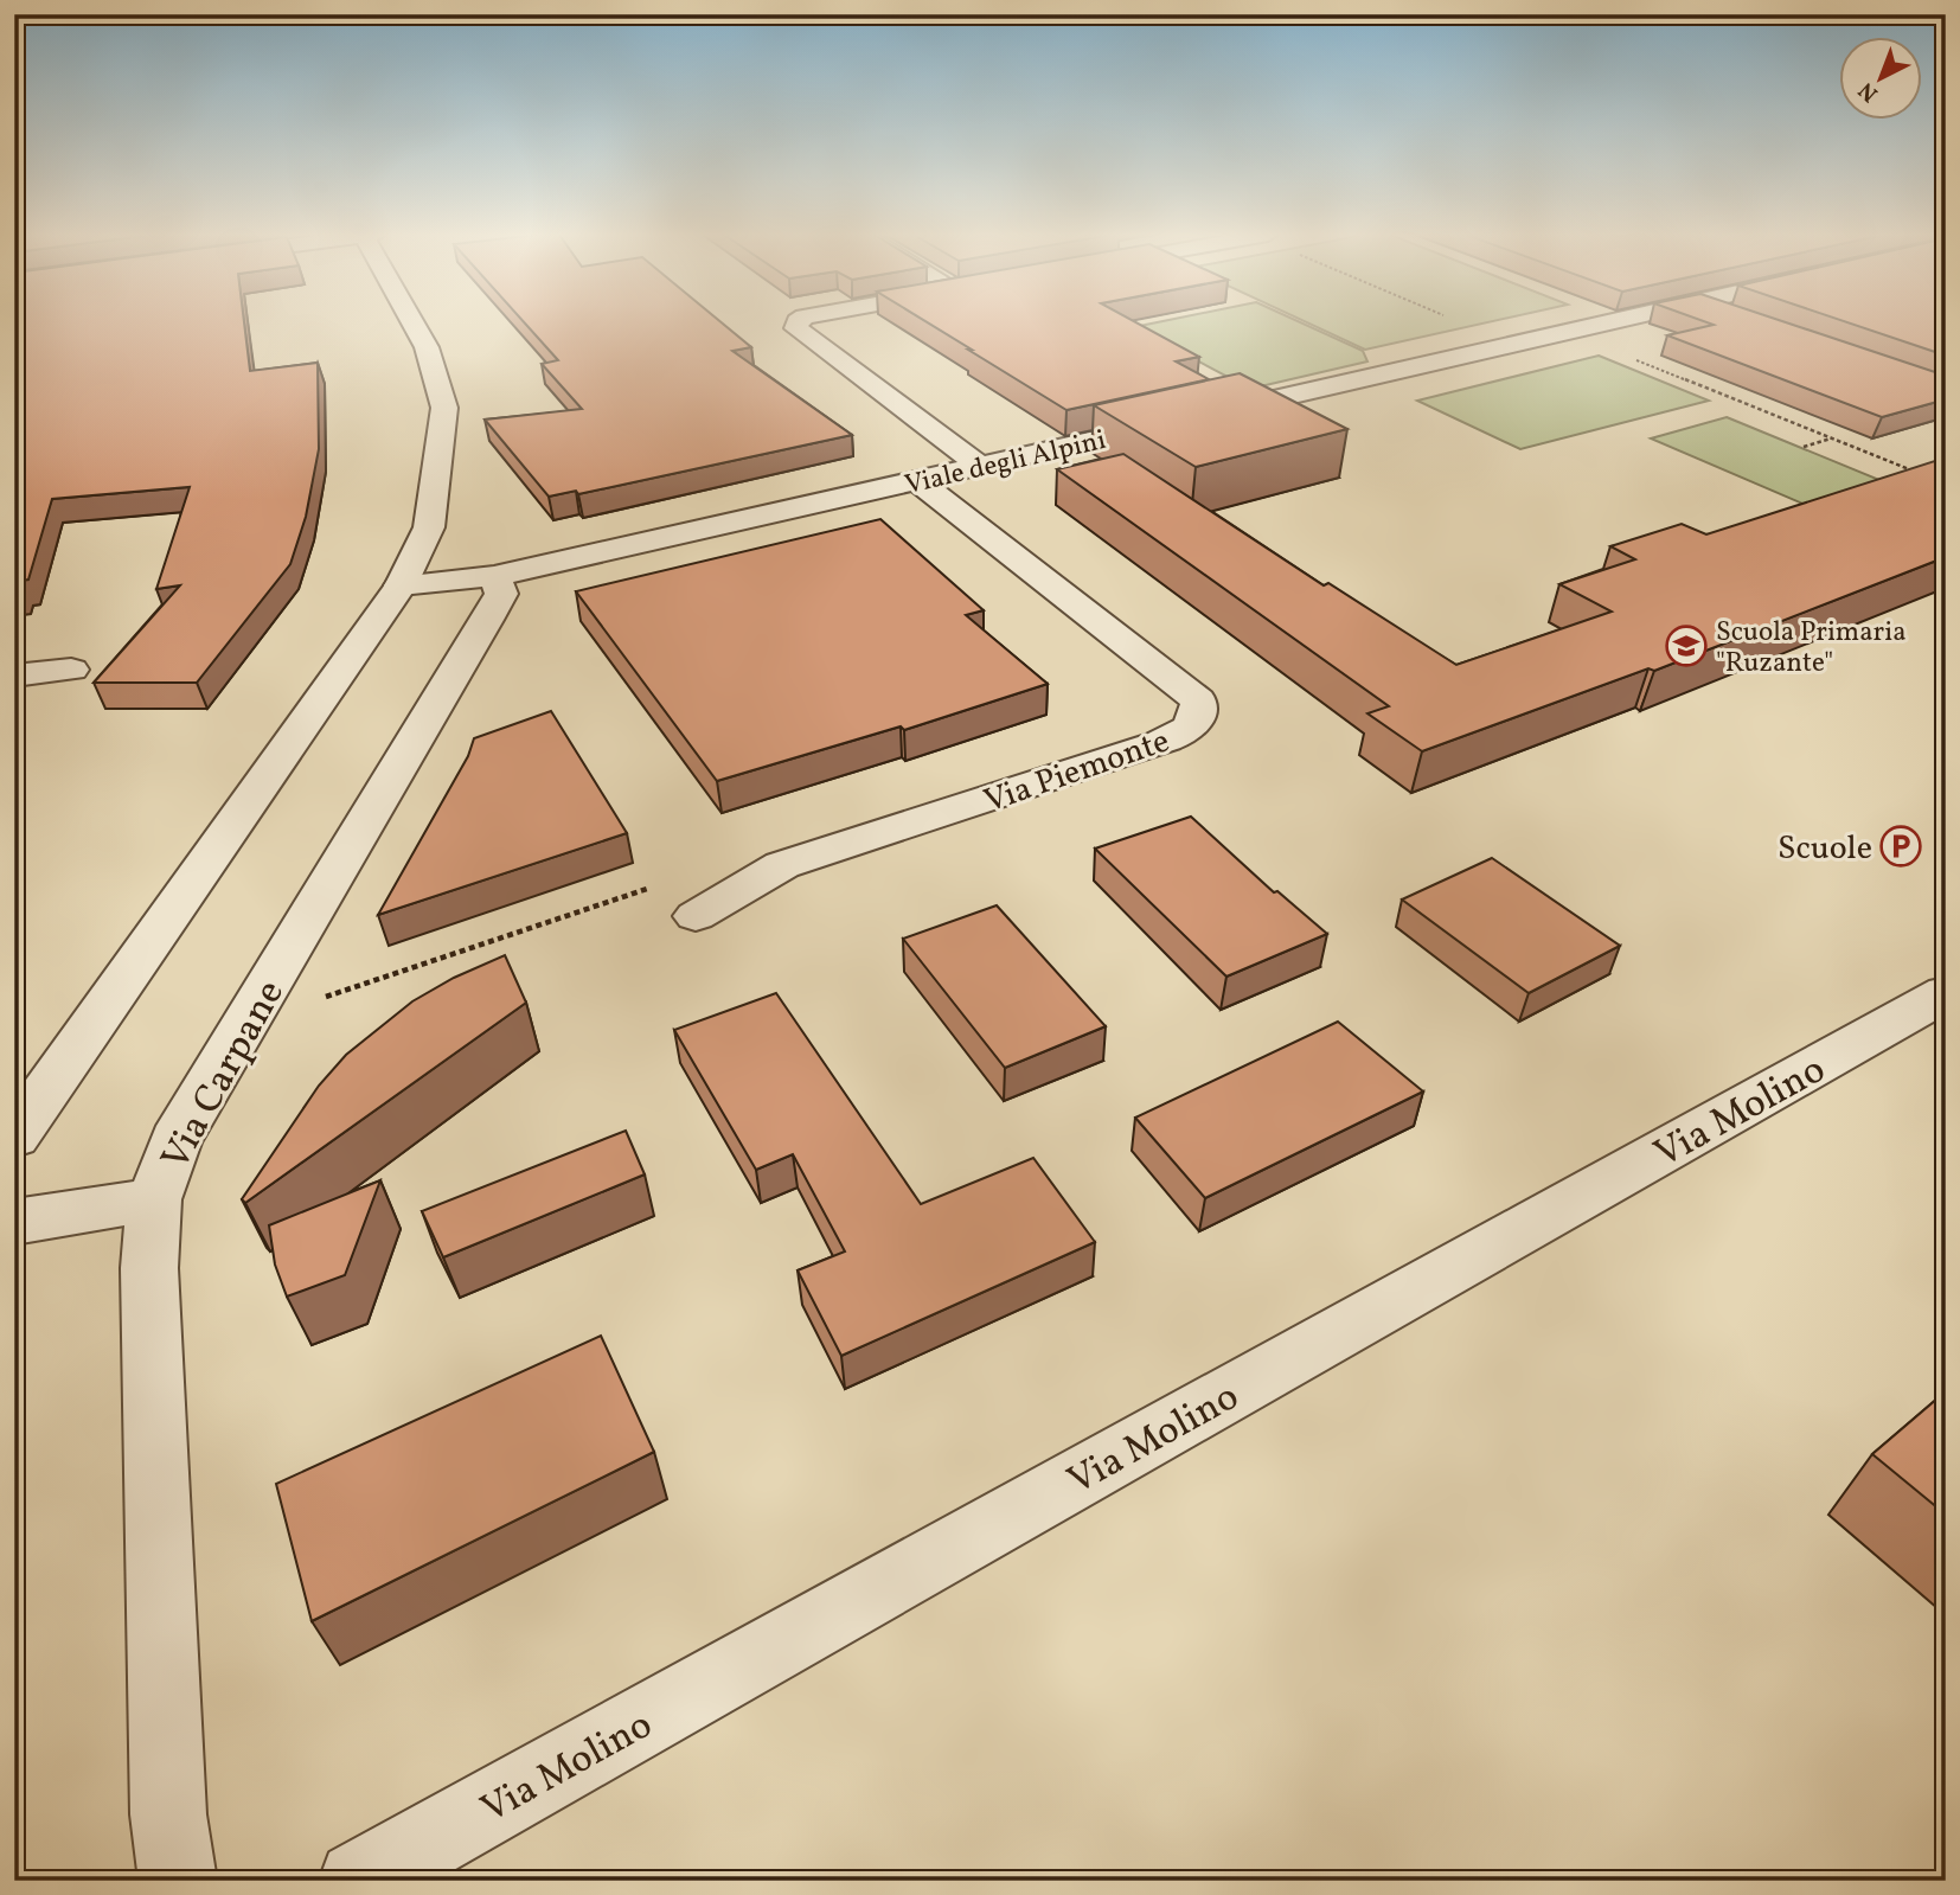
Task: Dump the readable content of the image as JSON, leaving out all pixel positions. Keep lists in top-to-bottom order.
{
  "streets": {
    "street": [
      "Viale degli Alpini",
      "Via Piemonte",
      "Via Carpane",
      "Via Molino"
    ]
  },
  "crossings": [
    ["Viale degli Alpini", "Via Piemonte"],
    ["Viale degli Alpini", "Via Carpane"]
  ],
  "places": {
    "school or university": ["Scuola Primaria \"Ruzante\""],
    "parking": ["Scuole"]
  },
  "north": "bottom left"
}
